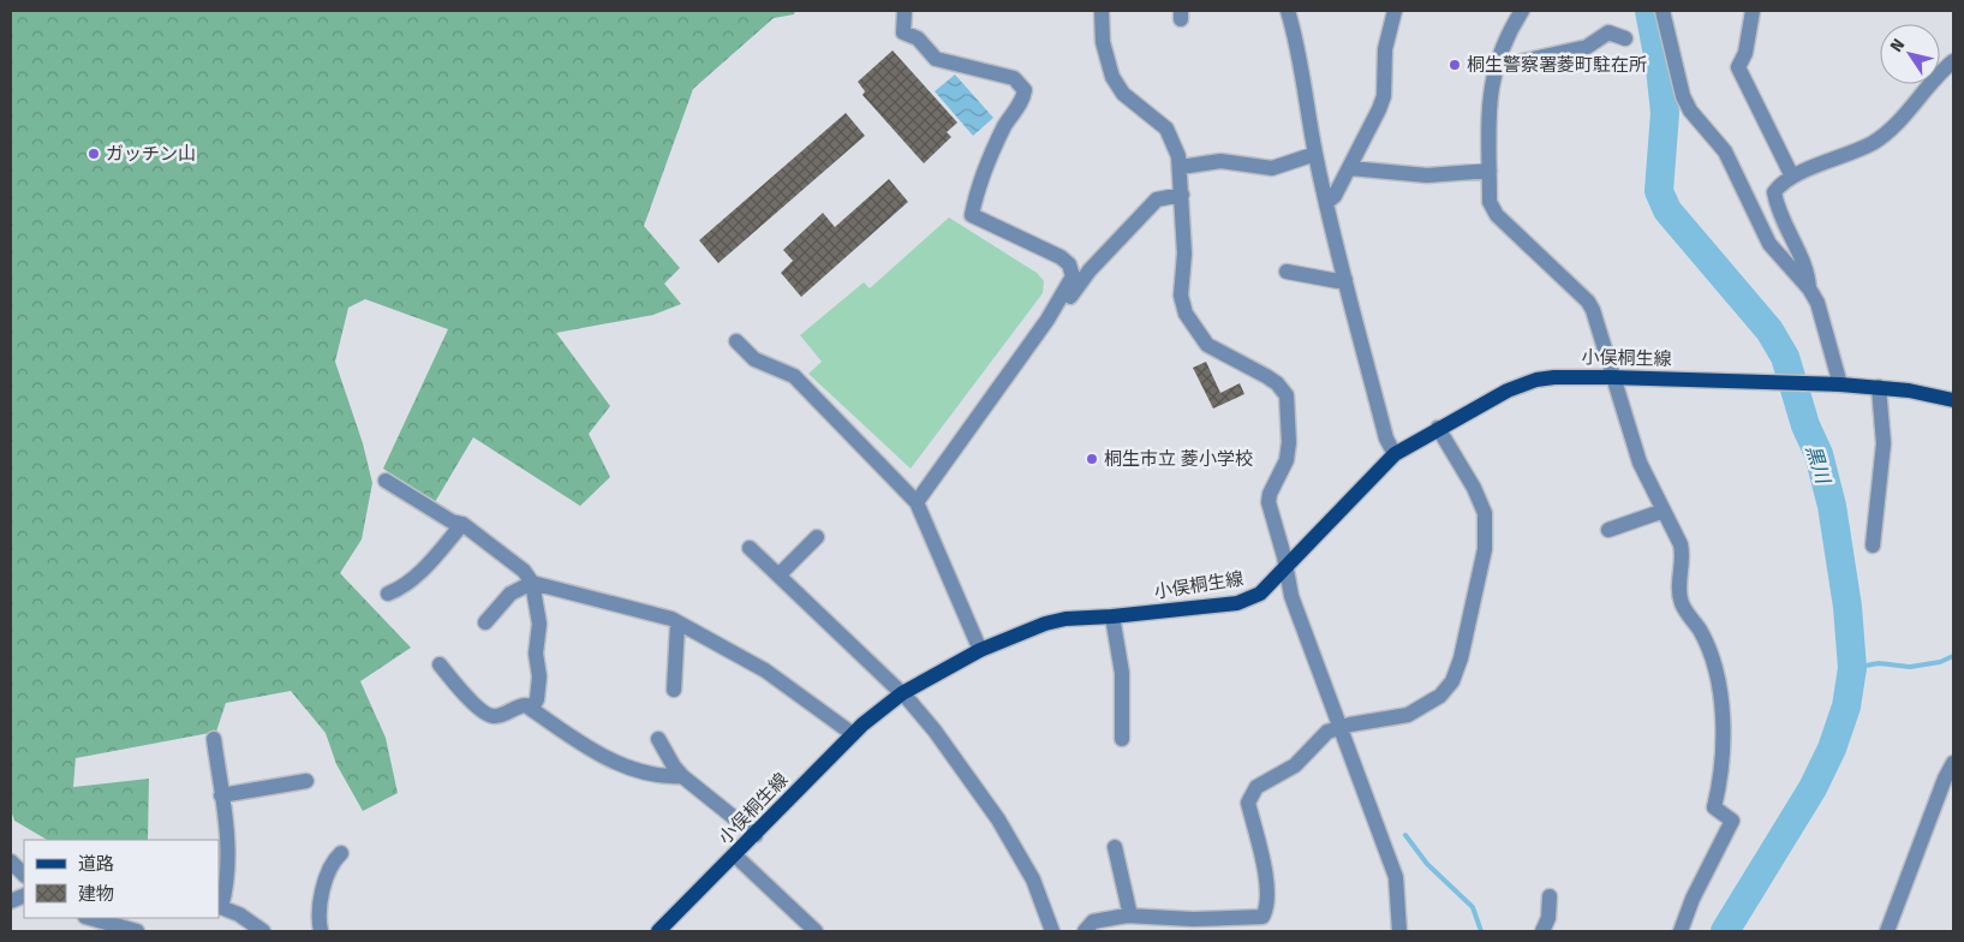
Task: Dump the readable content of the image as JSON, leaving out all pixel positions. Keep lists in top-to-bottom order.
{
  "streets": {
    "main road": ["小俣桐生線"]
  },
  "water": ["黒川"],
  "places": ["桐生警察署菱町駐在所", "ガッチン山", "桐生市立 菱小学校"],
  "legend": ["道路", "建物"],
  "north": "top left"
}
